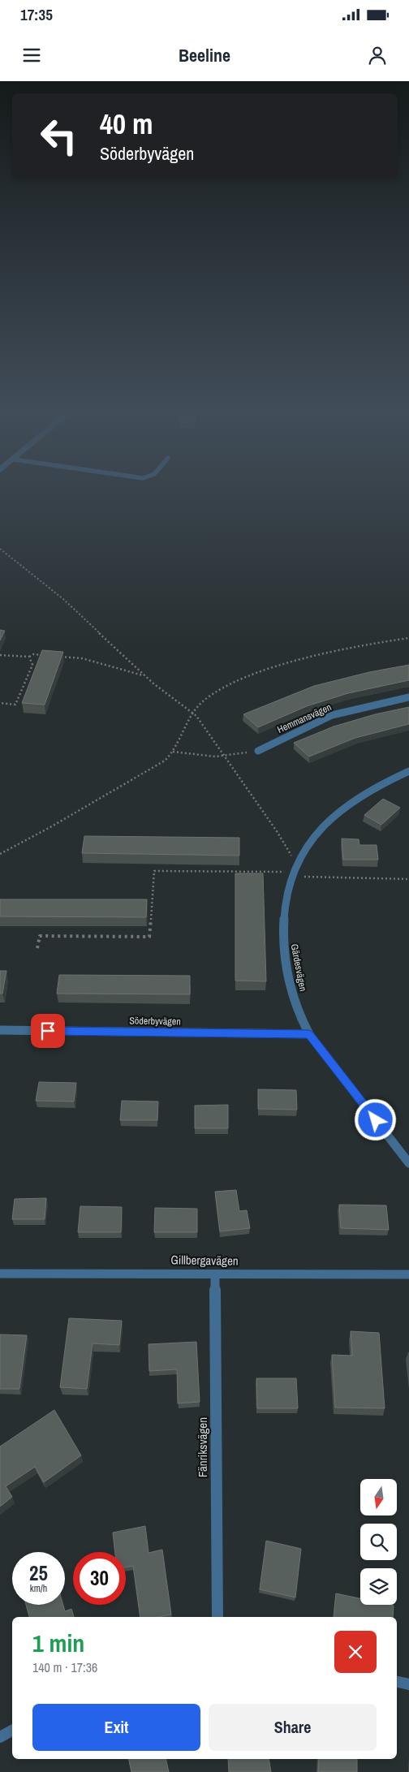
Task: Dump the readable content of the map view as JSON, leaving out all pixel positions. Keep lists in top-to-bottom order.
{
  "streets": {
    "street": [
      "Hemmansvägen",
      "Gärdesvägen",
      "Söderbyvägen",
      "Gillbergavägen",
      "Fänriksvägen"
    ]
  },
  "crossings": [
    ["Gärdesvägen", "Söderbyvägen"],
    ["Gillbergavägen", "Fänriksvägen"]
  ],
  "north": "bottom",
  "page": {
    "status": "17:35",
    "header": "Beeline",
    "turn": ["40 m", "Söderbyvägen"],
    "speed": "25 km/h",
    "limit": "30",
    "heading": ["1 min", "140 m · 17:36"],
    "buttons": ["Exit", "Share"]
  }
}
